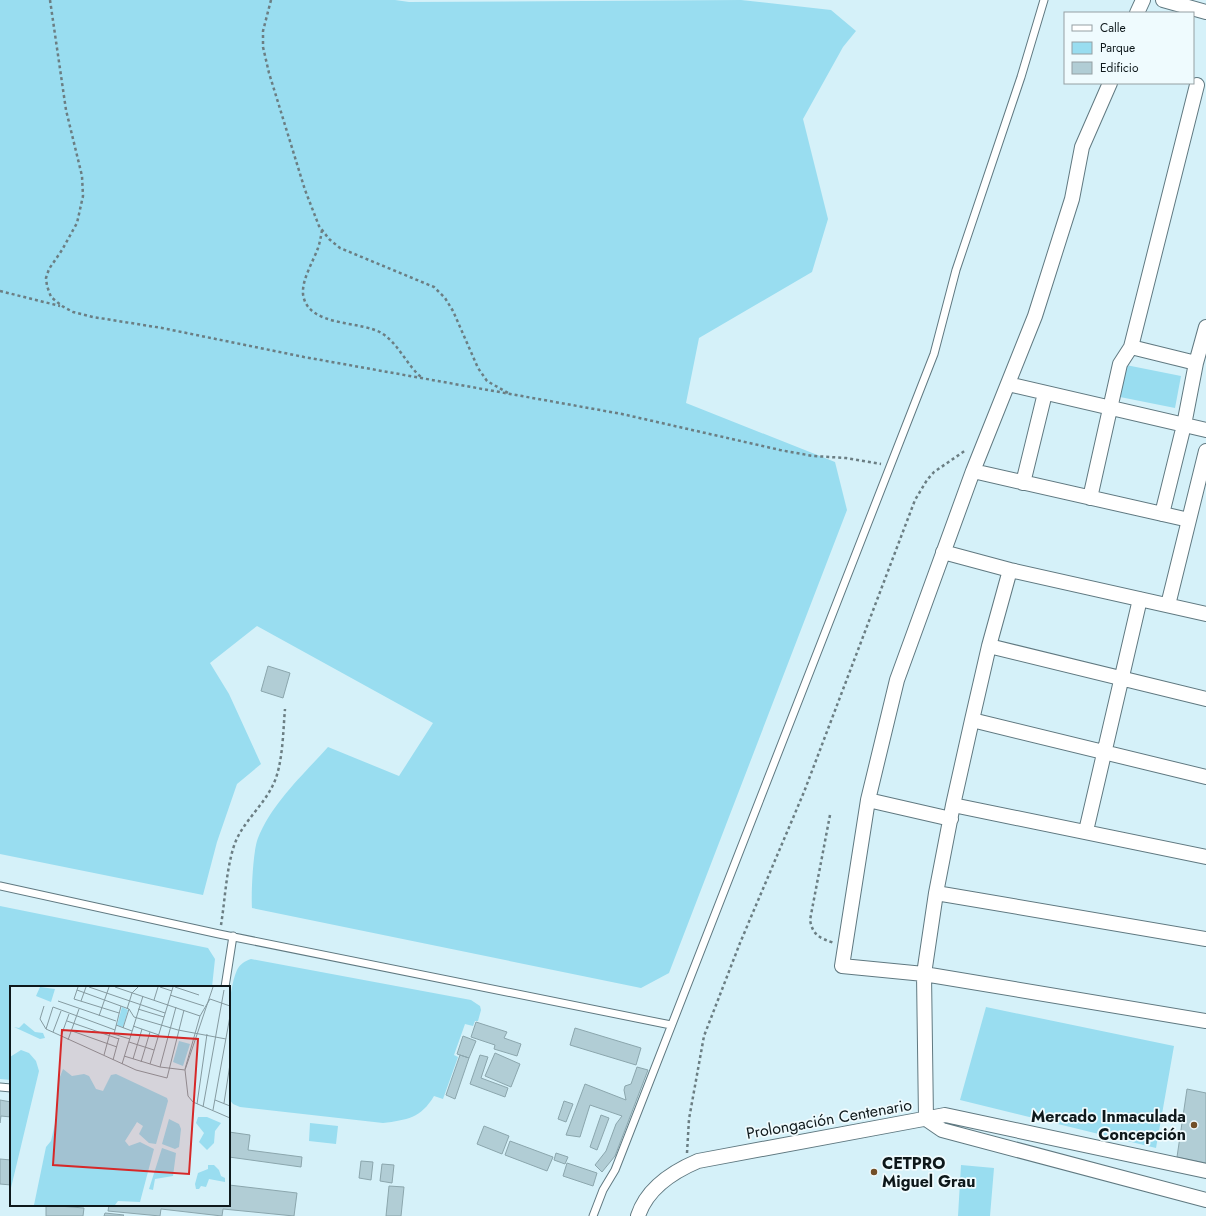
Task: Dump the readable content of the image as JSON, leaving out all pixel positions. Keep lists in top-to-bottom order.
{
  "streets": {
    "street": ["Prolongación Centenario"]
  },
  "places": ["Mercado Inmaculada Concepción", "CETPRO Miguel Grau"],
  "legend": ["Calle", "Parque", "Edificio"]
}
